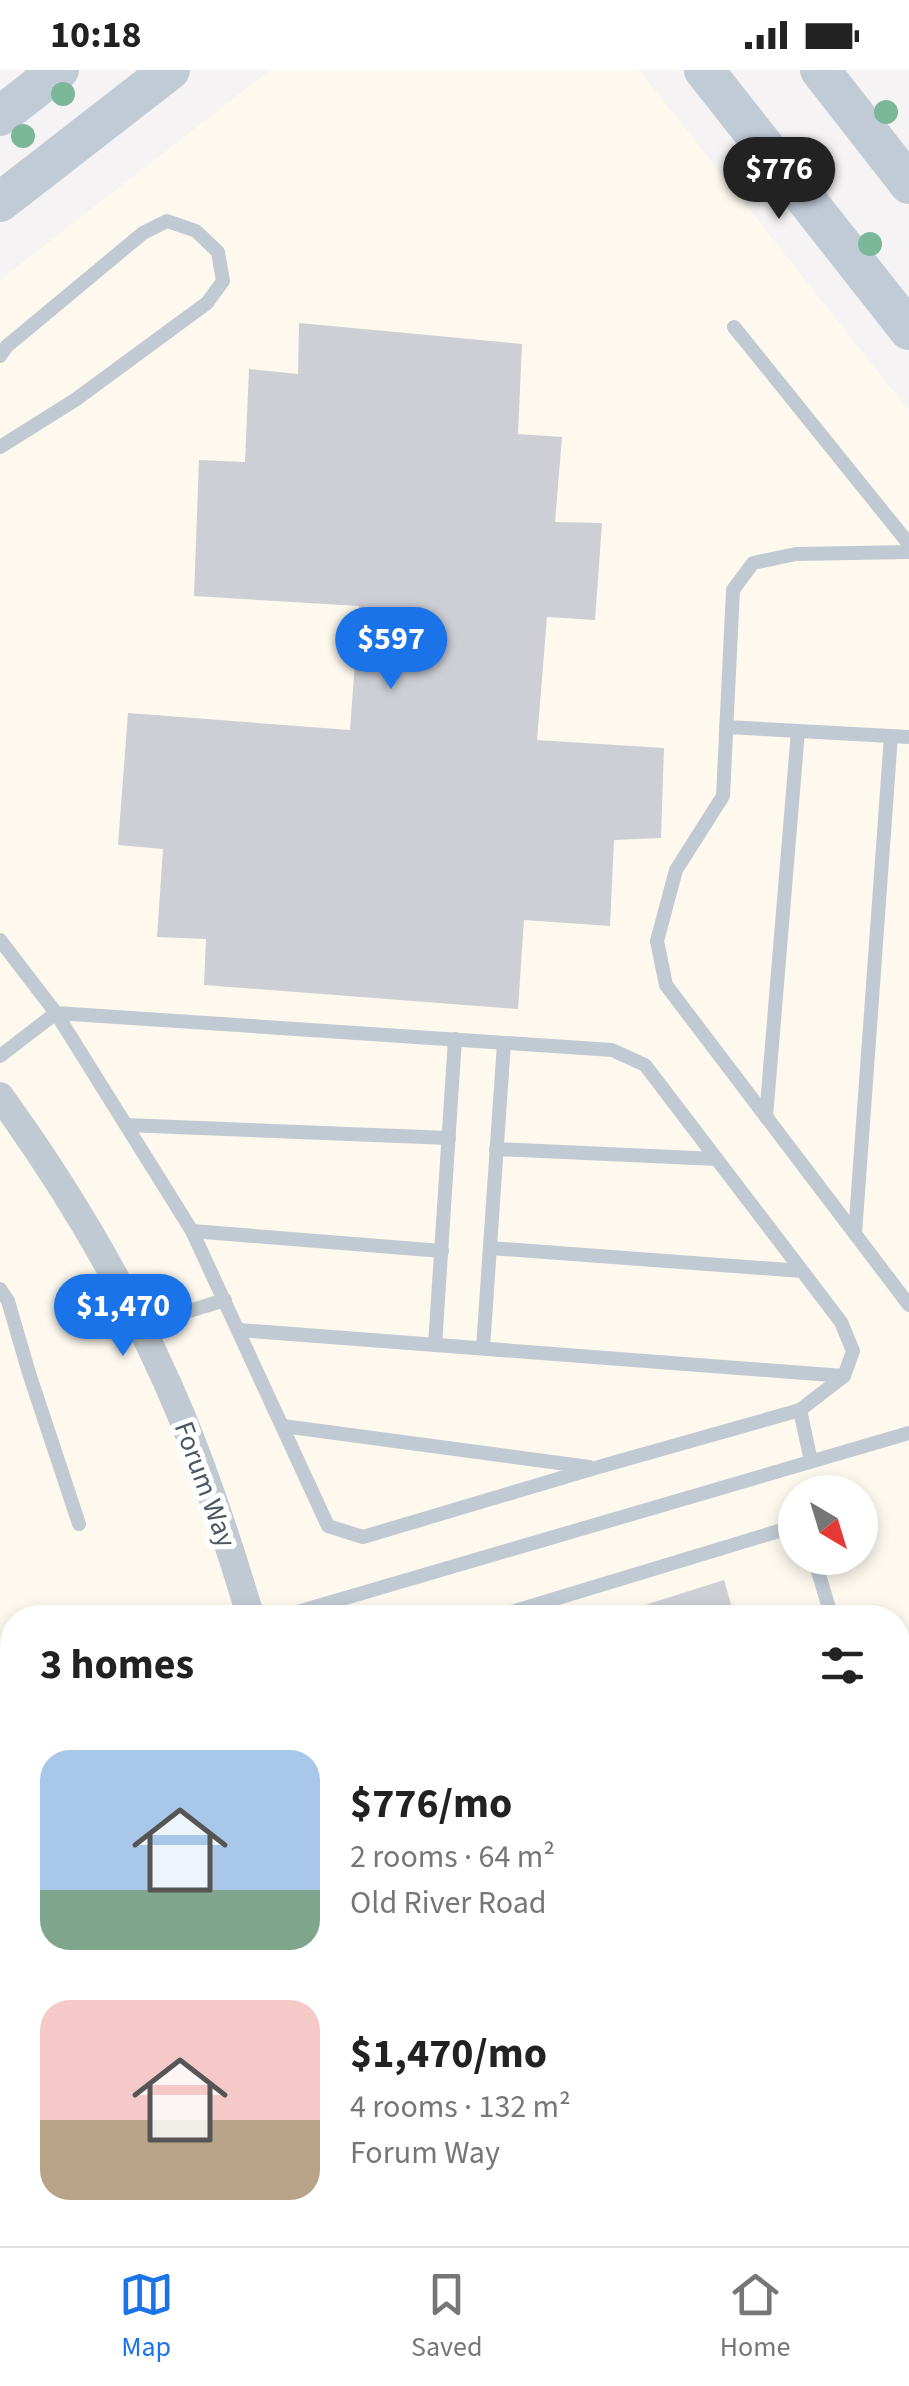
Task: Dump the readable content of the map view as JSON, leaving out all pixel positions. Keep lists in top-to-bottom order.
{
  "streets": {
    "street": ["Forum Way"]
  },
  "north": "bottom right",
  "page": {
    "status": "10:18",
    "price": ["$776", "$597", "$1,470"],
    "heading": "3 homes",
    "list": [
      {
        "name": "$776/mo",
        "note": "2 rooms · 64 m² · Old River Road"
      },
      {
        "name": "$1,470/mo",
        "note": "4 rooms · 132 m² · Forum Way"
      }
    ],
    "tabs": ["Map", "Saved", "Home"]
  }
}
